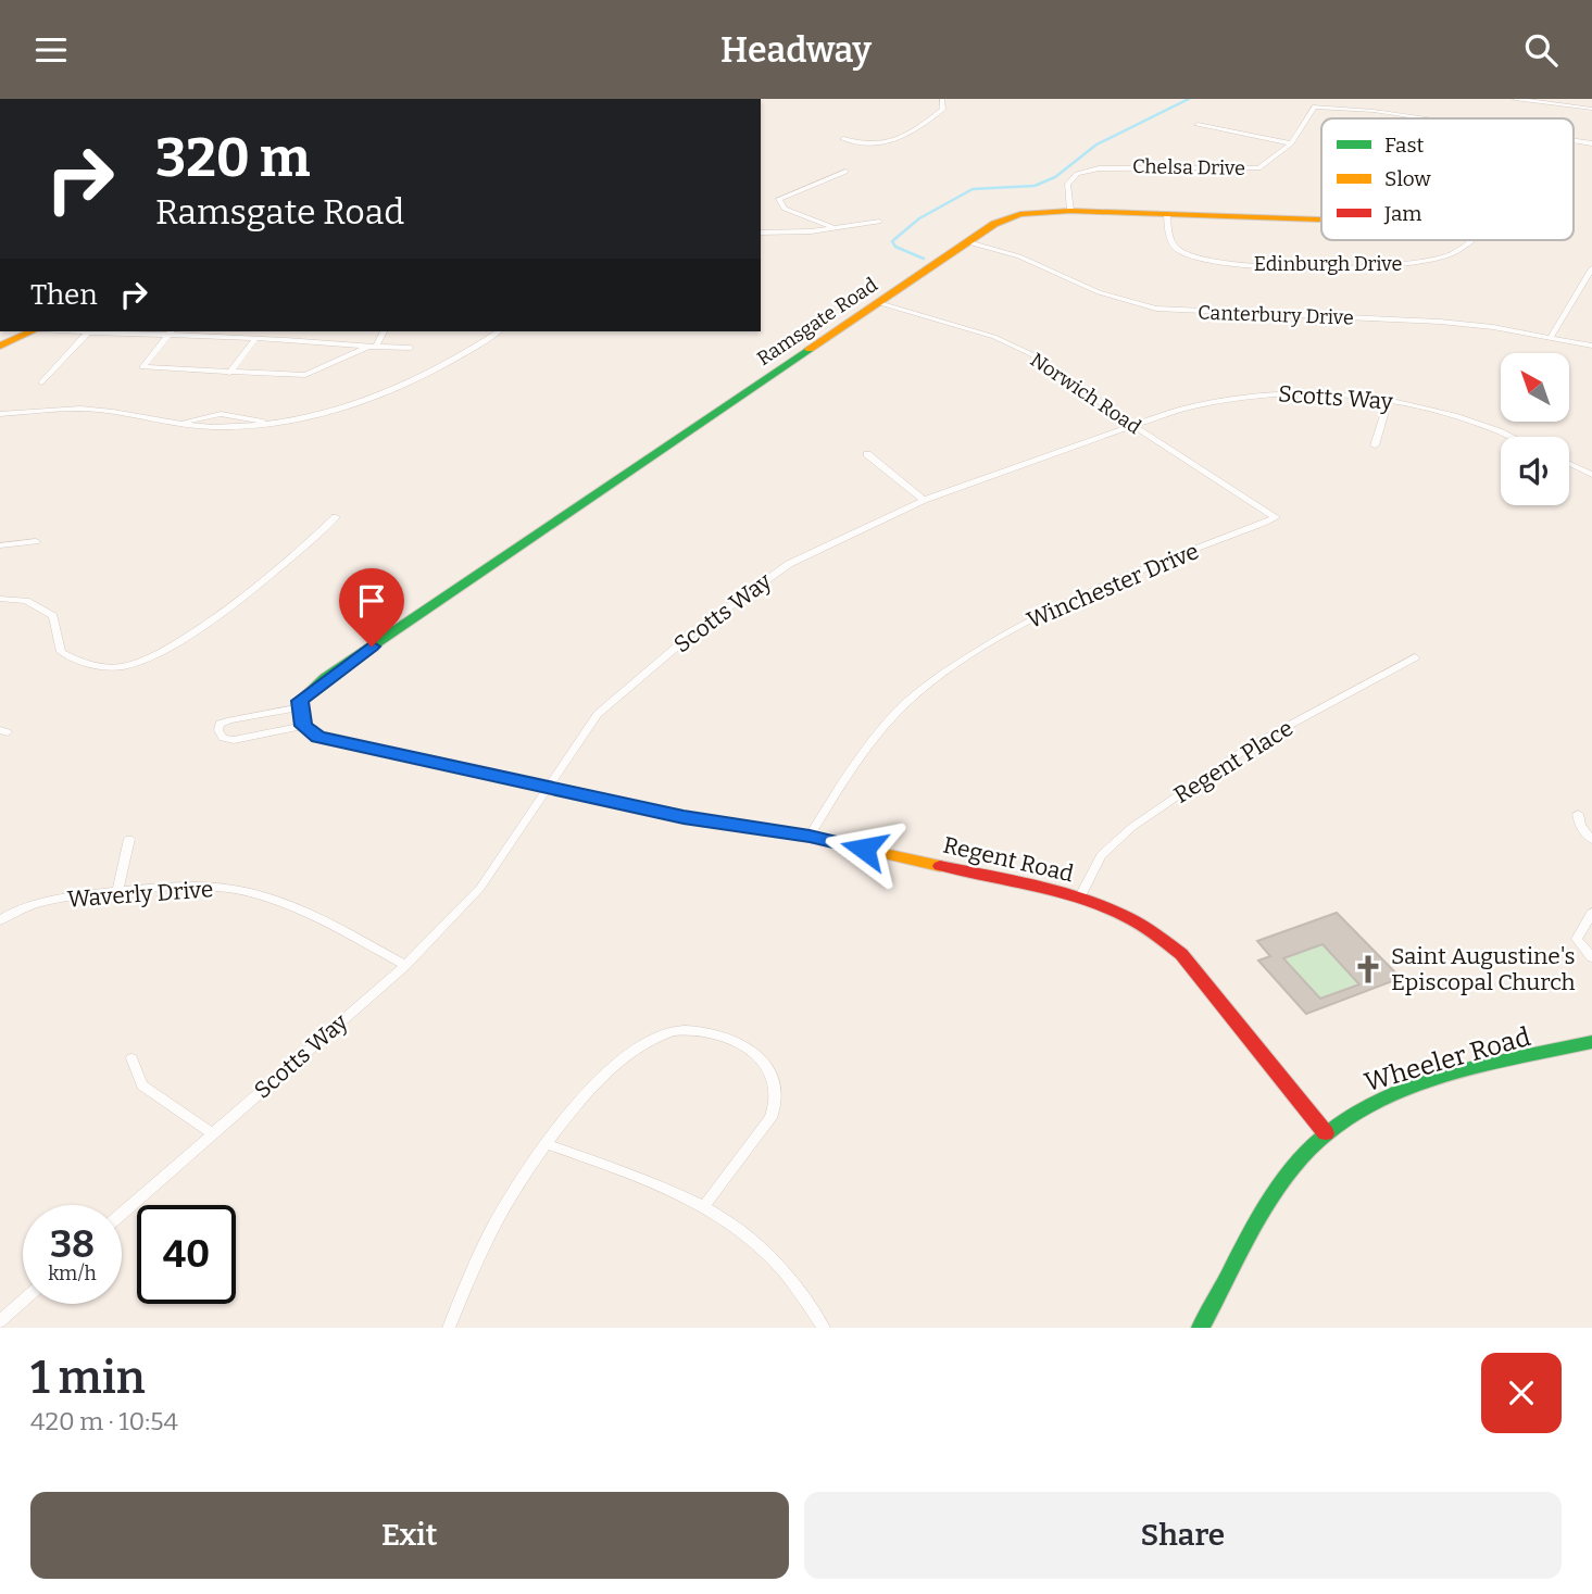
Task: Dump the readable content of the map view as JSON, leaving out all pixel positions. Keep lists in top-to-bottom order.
{
  "streets": {
    "street": [
      "Chelsa Drive",
      "Edinburgh Drive",
      "Canterbury Drive",
      "Ramsgate Road",
      "Norwich Road",
      "Scotts Way",
      "Winchester Drive",
      "Regent Place",
      "Regent Road",
      "Waverly Drive",
      "Wheeler Road"
    ]
  },
  "crossings": [
    ["Chelsa Drive", "Ramsgate Road"],
    ["Edinburgh Drive", "Ramsgate Road"],
    ["Canterbury Drive", "Ramsgate Road"],
    ["Ramsgate Road", "Norwich Road"],
    ["Norwich Road", "Scotts Way"],
    ["Norwich Road", "Winchester Drive"],
    ["Scotts Way", "Regent Road"],
    ["Scotts Way", "Waverly Drive"],
    ["Winchester Drive", "Regent Road"],
    ["Regent Place", "Regent Road"],
    ["Regent Road", "Wheeler Road"]
  ],
  "places": {
    "church": ["Saint Augustine's Episcopal Church"]
  },
  "legend": ["Fast", "Slow", "Jam"],
  "north": "top left",
  "page": {
    "header": "Headway",
    "turn": ["320 m", "Ramsgate Road"],
    "then": "Then",
    "speed": "38 km/h",
    "limit": "40",
    "heading": ["1 min", "420 m · 10:54"],
    "buttons": ["Exit", "Share"]
  }
}
